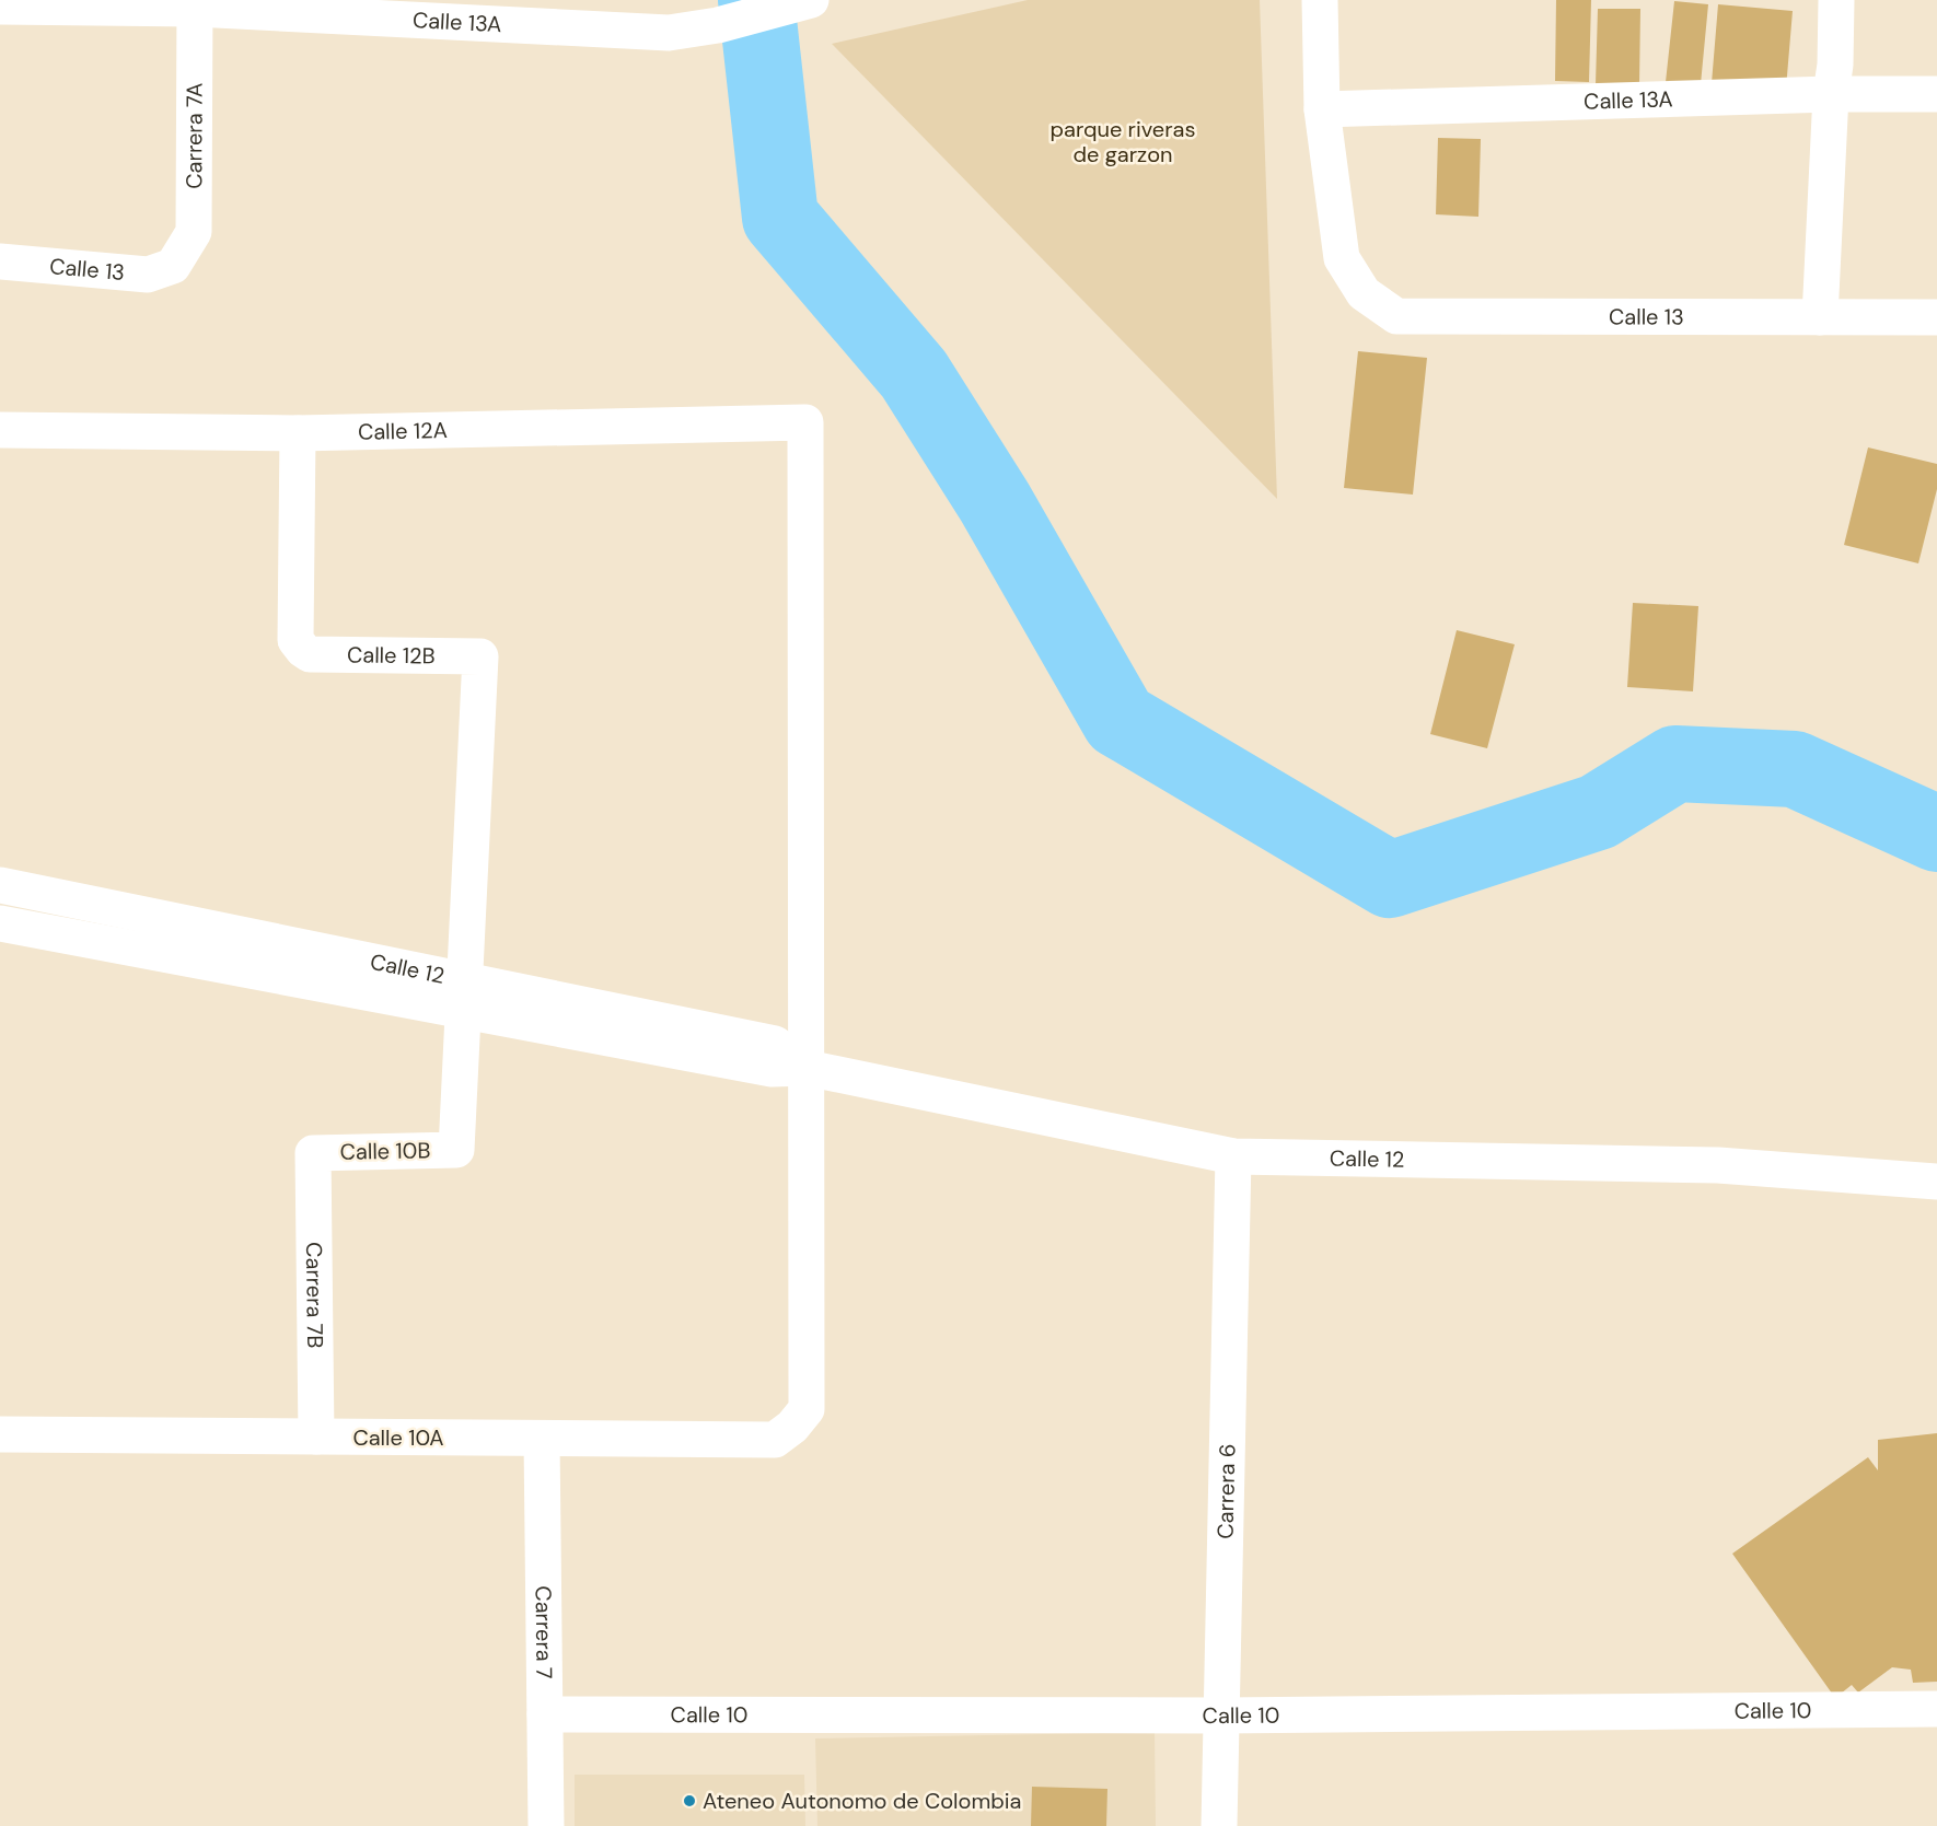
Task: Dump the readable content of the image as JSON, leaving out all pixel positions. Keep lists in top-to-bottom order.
{
  "streets": {
    "street": [
      "Calle 13A",
      "Carrera 7A",
      "Calle 13",
      "Calle 12A",
      "Calle 12B",
      "Calle 12",
      "Calle 10B",
      "Carrera 7B",
      "Calle 10A",
      "Carrera 6",
      "Carrera 7",
      "Calle 10"
    ]
  },
  "crossings": [
    ["Calle 13A", "Carrera 7A"],
    ["Calle 13A", "Calle 13"],
    ["Carrera 7A", "Calle 13"],
    ["Calle 12A", "Calle 12B"],
    ["Calle 12A", "Calle 12"],
    ["Calle 12A", "Calle 10A"],
    ["Calle 12B", "Calle 12"],
    ["Calle 12B", "Calle 10B"],
    ["Calle 12", "Calle 10B"],
    ["Calle 12", "Calle 10A"],
    ["Calle 12", "Carrera 6"],
    ["Calle 10B", "Carrera 7B"],
    ["Carrera 7B", "Calle 10A"],
    ["Calle 10A", "Carrera 7"],
    ["Carrera 6", "Calle 10"],
    ["Carrera 7", "Calle 10"]
  ],
  "parks": ["parque riveras de garzon"],
  "places": ["Ateneo Autonomo de Colombia"]
}
